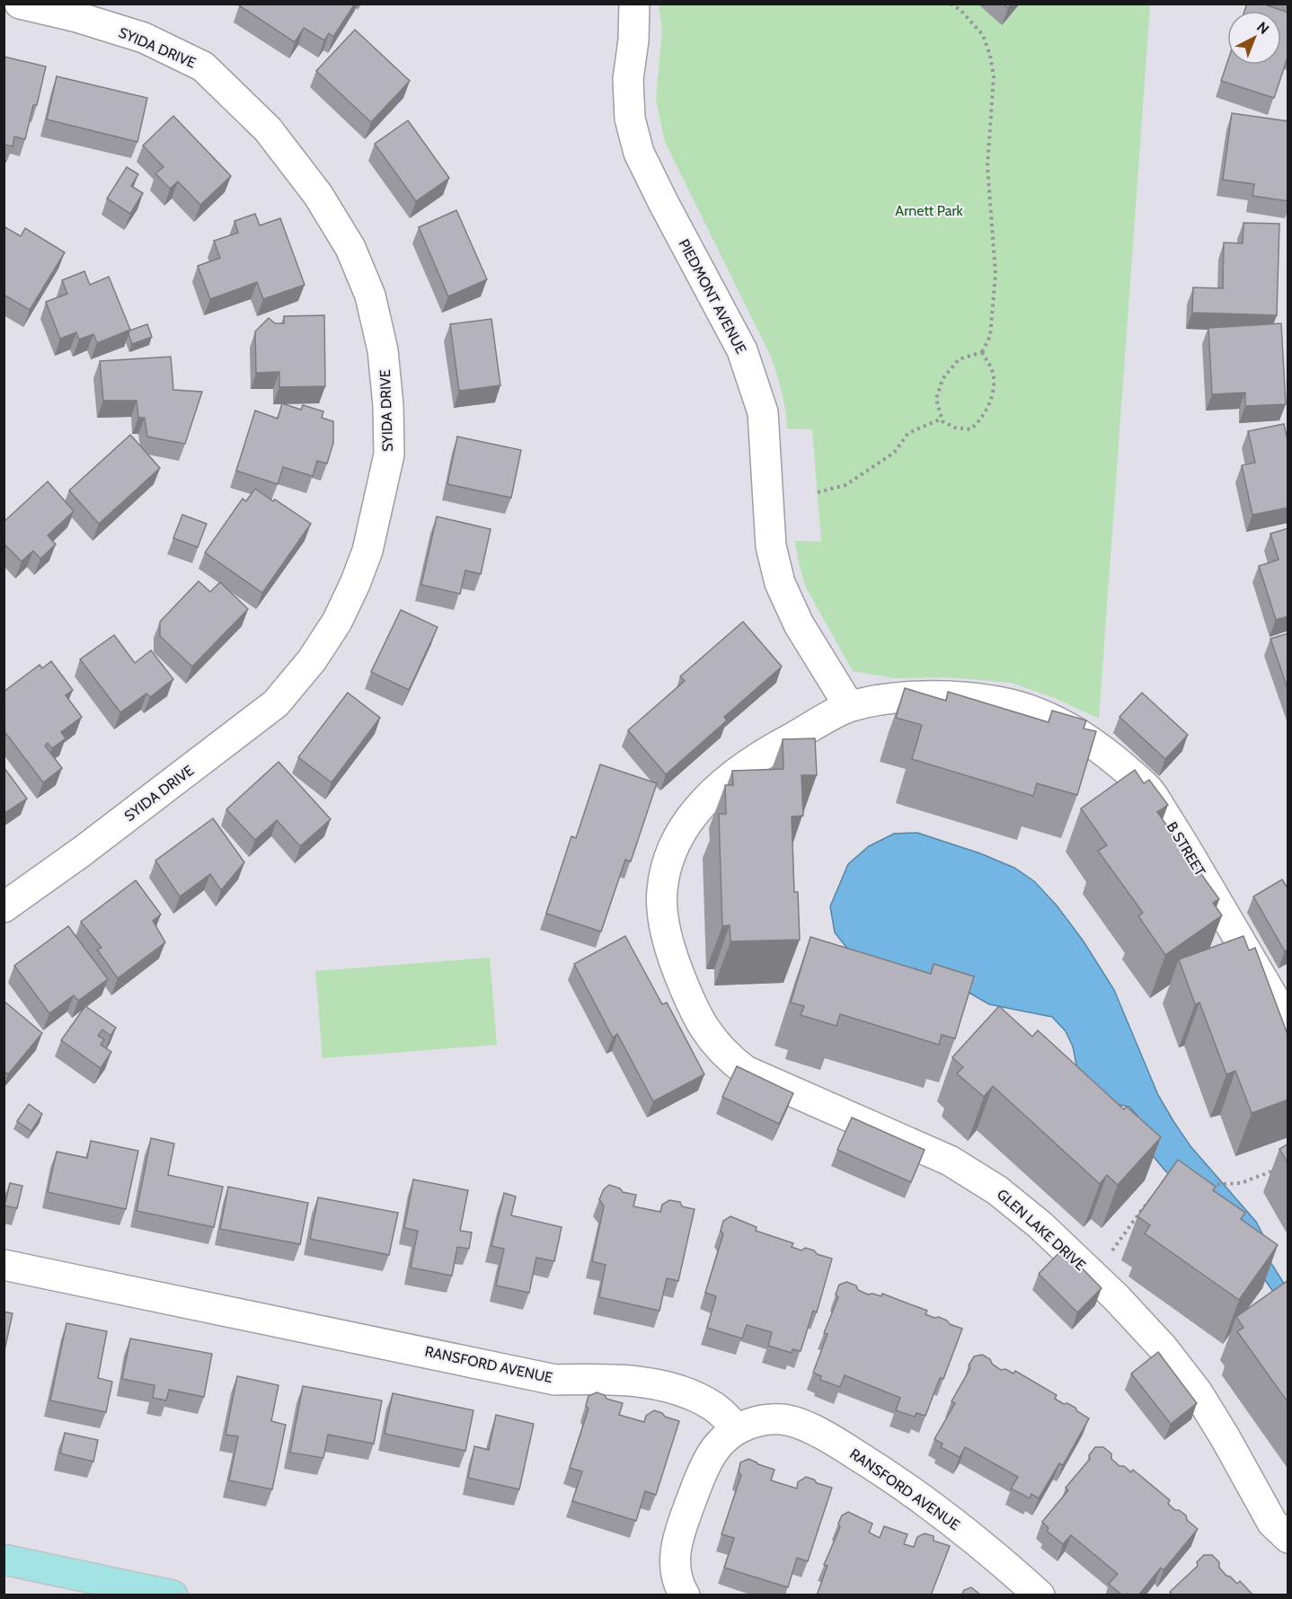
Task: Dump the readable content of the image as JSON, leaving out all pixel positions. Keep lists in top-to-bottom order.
{
  "streets": {
    "street": [
      "SYIDA DRIVE",
      "PIEDMONT AVENUE",
      "B STREET",
      "GLEN LAKE DRIVE",
      "RANSFORD AVENUE"
    ]
  },
  "crossings": [
    ["PIEDMONT AVENUE", "B STREET"],
    ["PIEDMONT AVENUE", "GLEN LAKE DRIVE"],
    ["B STREET", "GLEN LAKE DRIVE"]
  ],
  "parks": ["Arnett Park"],
  "north": "top right"
}
